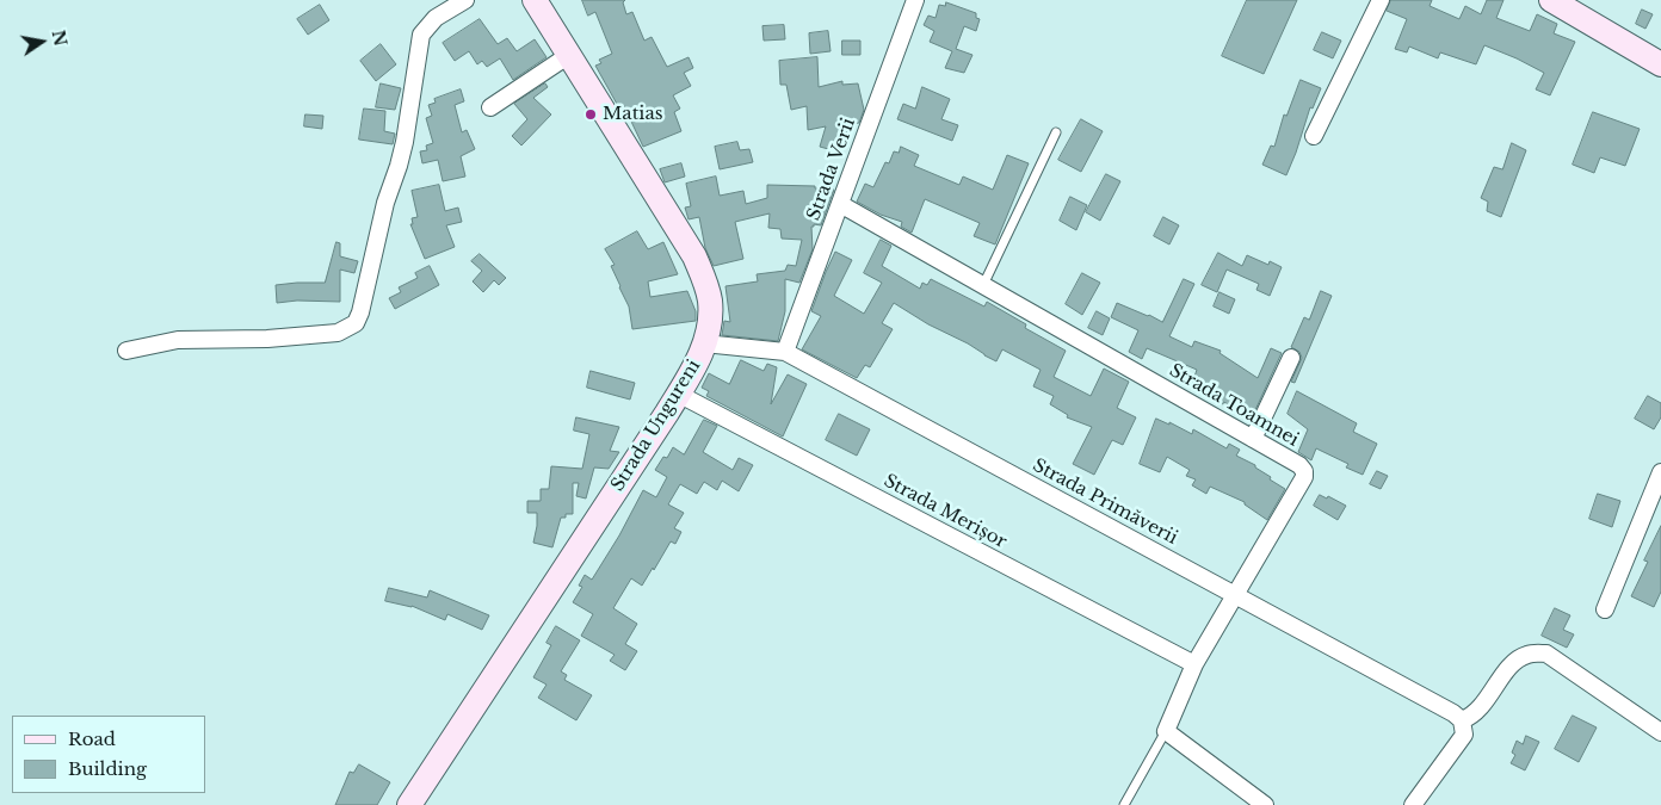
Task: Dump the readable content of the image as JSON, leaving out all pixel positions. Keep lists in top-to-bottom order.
{
  "streets": {
    "main road": ["Strada Ungureni"],
    "street": [
      "Strada Verii",
      "Strada Toamnei",
      "Strada Primăverii",
      "Strada Merișor"
    ]
  },
  "crossings": [
    ["Strada Verii", "Strada Toamnei"],
    ["Strada Verii", "Strada Primăverii"],
    ["Strada Toamnei", "Strada Primăverii"],
    ["Strada Toamnei", "Strada Merișor"],
    ["Strada Ungureni", "Strada Primăverii"],
    ["Strada Ungureni", "Strada Merișor"]
  ],
  "places": ["Matias"],
  "legend": ["Road", "Building"],
  "north": "right"
}
